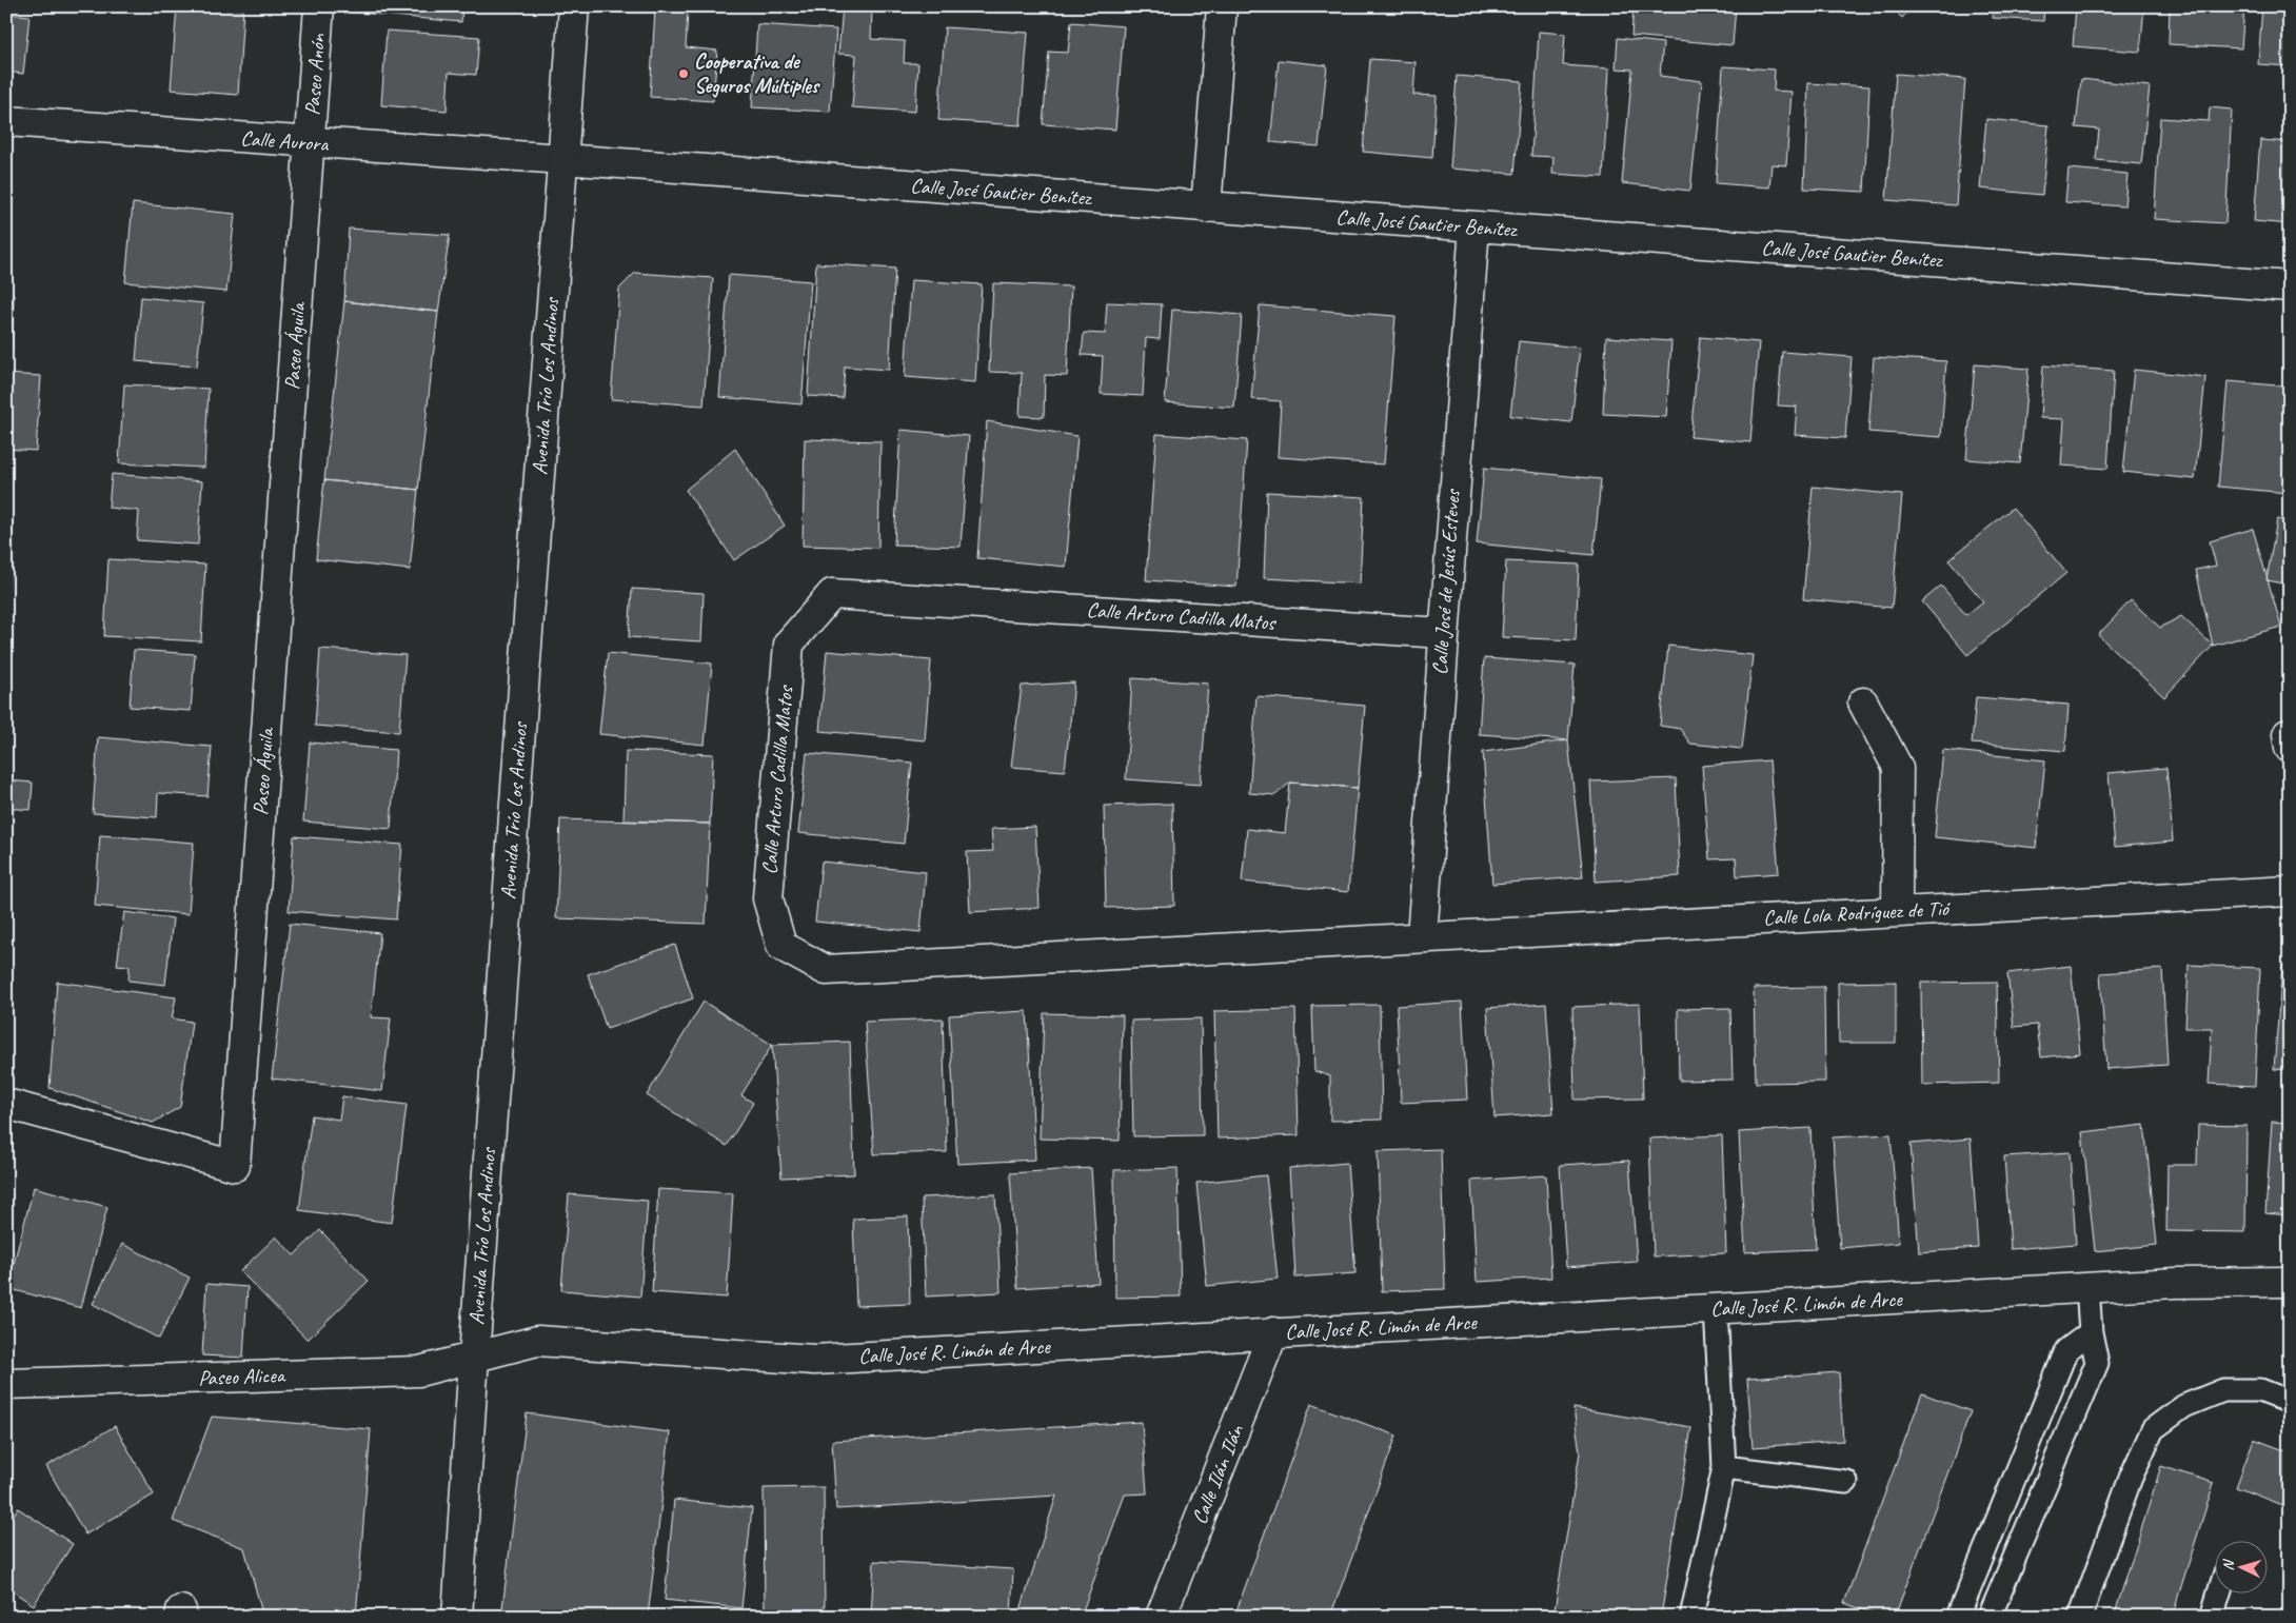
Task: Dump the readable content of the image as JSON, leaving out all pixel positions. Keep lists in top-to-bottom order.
{
  "streets": {
    "street": [
      "Paseo Anón",
      "Calle Aurora",
      "Calle José Gautier Benítez",
      "Paseo Águila",
      "Avenida Trío Los Andinos",
      "Calle José de Jesús Esteves",
      "Calle Arturo Cadilla Matos",
      "Calle Lola Rodríguez de Tió",
      "Calle José R. Limón de Arce",
      "Paseo Alicea",
      "Calle Ilán Ilán"
    ]
  },
  "crossings": [
    ["Paseo Anón", "Calle Aurora"],
    ["Paseo Anón", "Paseo Águila"],
    ["Calle Aurora", "Calle José Gautier Benítez"],
    ["Calle Aurora", "Paseo Águila"],
    ["Calle Aurora", "Avenida Trío Los Andinos"],
    ["Calle José Gautier Benítez", "Avenida Trío Los Andinos"],
    ["Calle José Gautier Benítez", "Calle José de Jesús Esteves"],
    ["Avenida Trío Los Andinos", "Calle José R. Limón de Arce"],
    ["Avenida Trío Los Andinos", "Paseo Alicea"],
    ["Calle José de Jesús Esteves", "Calle Arturo Cadilla Matos"],
    ["Calle José de Jesús Esteves", "Calle Lola Rodríguez de Tió"],
    ["Calle Arturo Cadilla Matos", "Calle Lola Rodríguez de Tió"],
    ["Calle José R. Limón de Arce", "Paseo Alicea"],
    ["Calle José R. Limón de Arce", "Calle Ilán Ilán"]
  ],
  "places": ["Cooperativa de Seguros Múltiples"],
  "north": "left"
}
